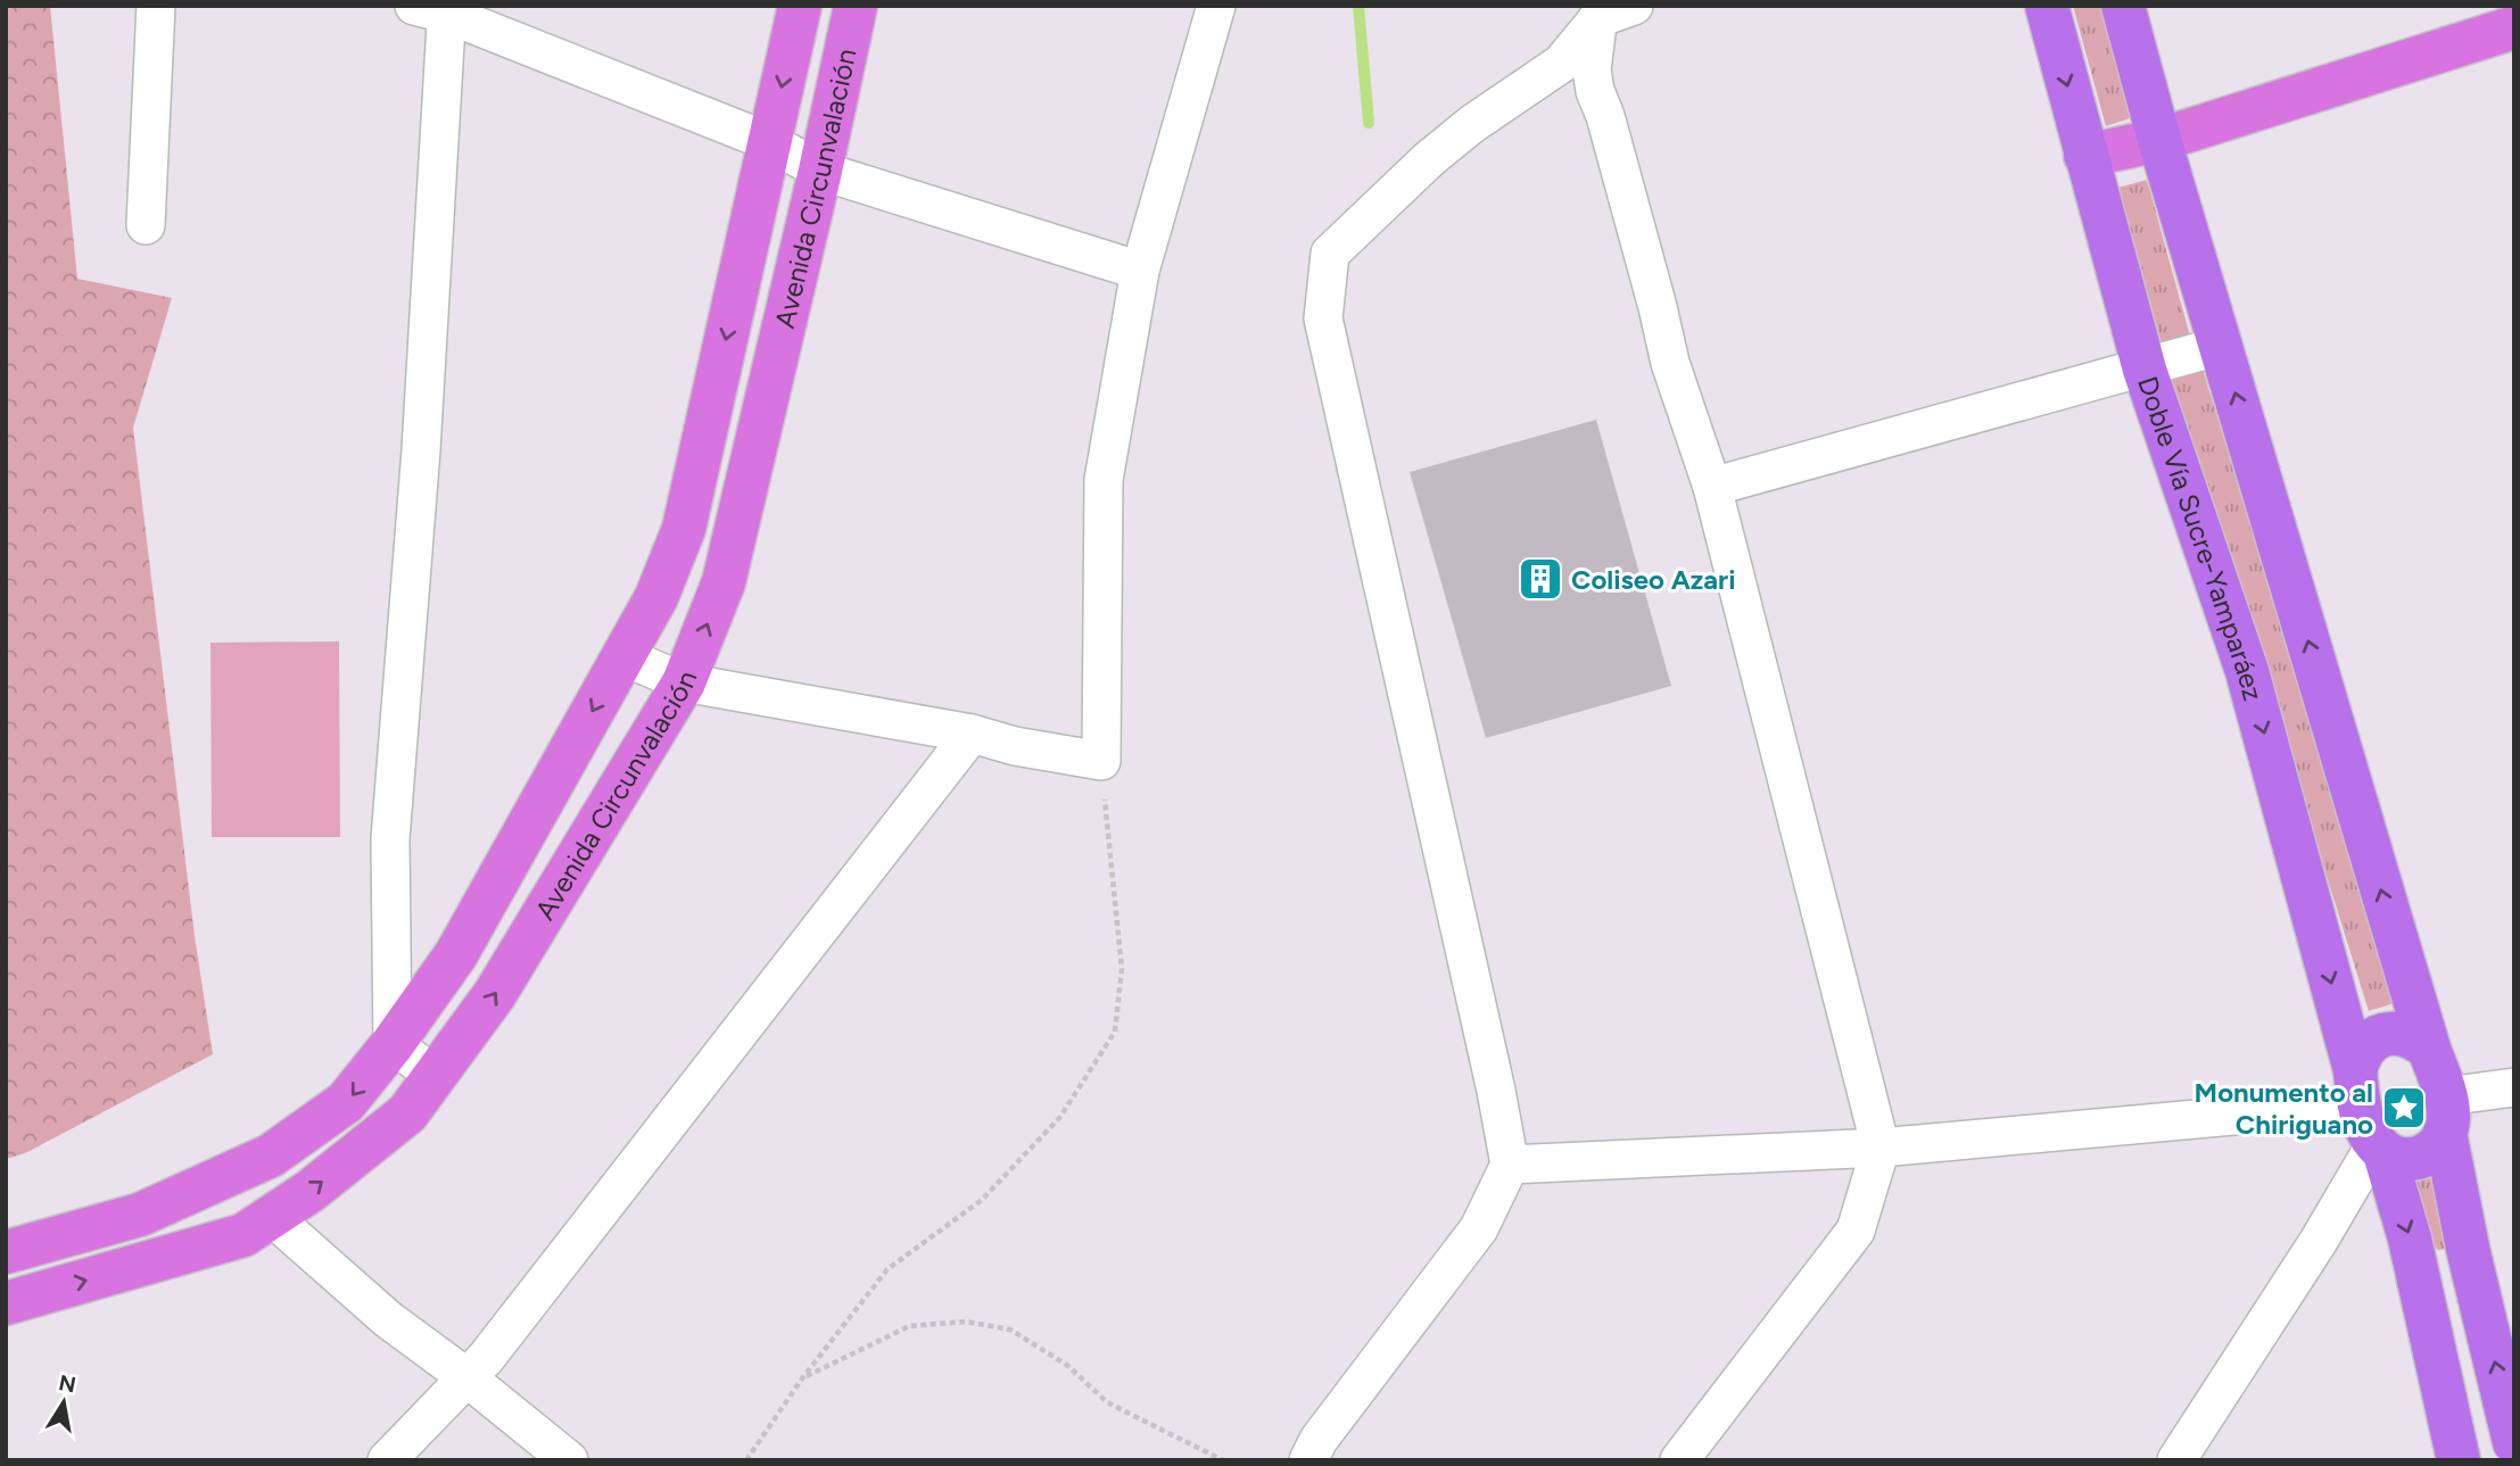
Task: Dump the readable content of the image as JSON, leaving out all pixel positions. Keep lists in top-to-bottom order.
{
  "streets": {
    "highway": ["Doble Vía Sucre-Yamparáez"],
    "main road": ["Avenida Circunvalación"]
  },
  "places": {
    "building": ["Coliseo Azari"],
    "place": ["Monumento al Chiriguano"]
  },
  "north": "top"
}
